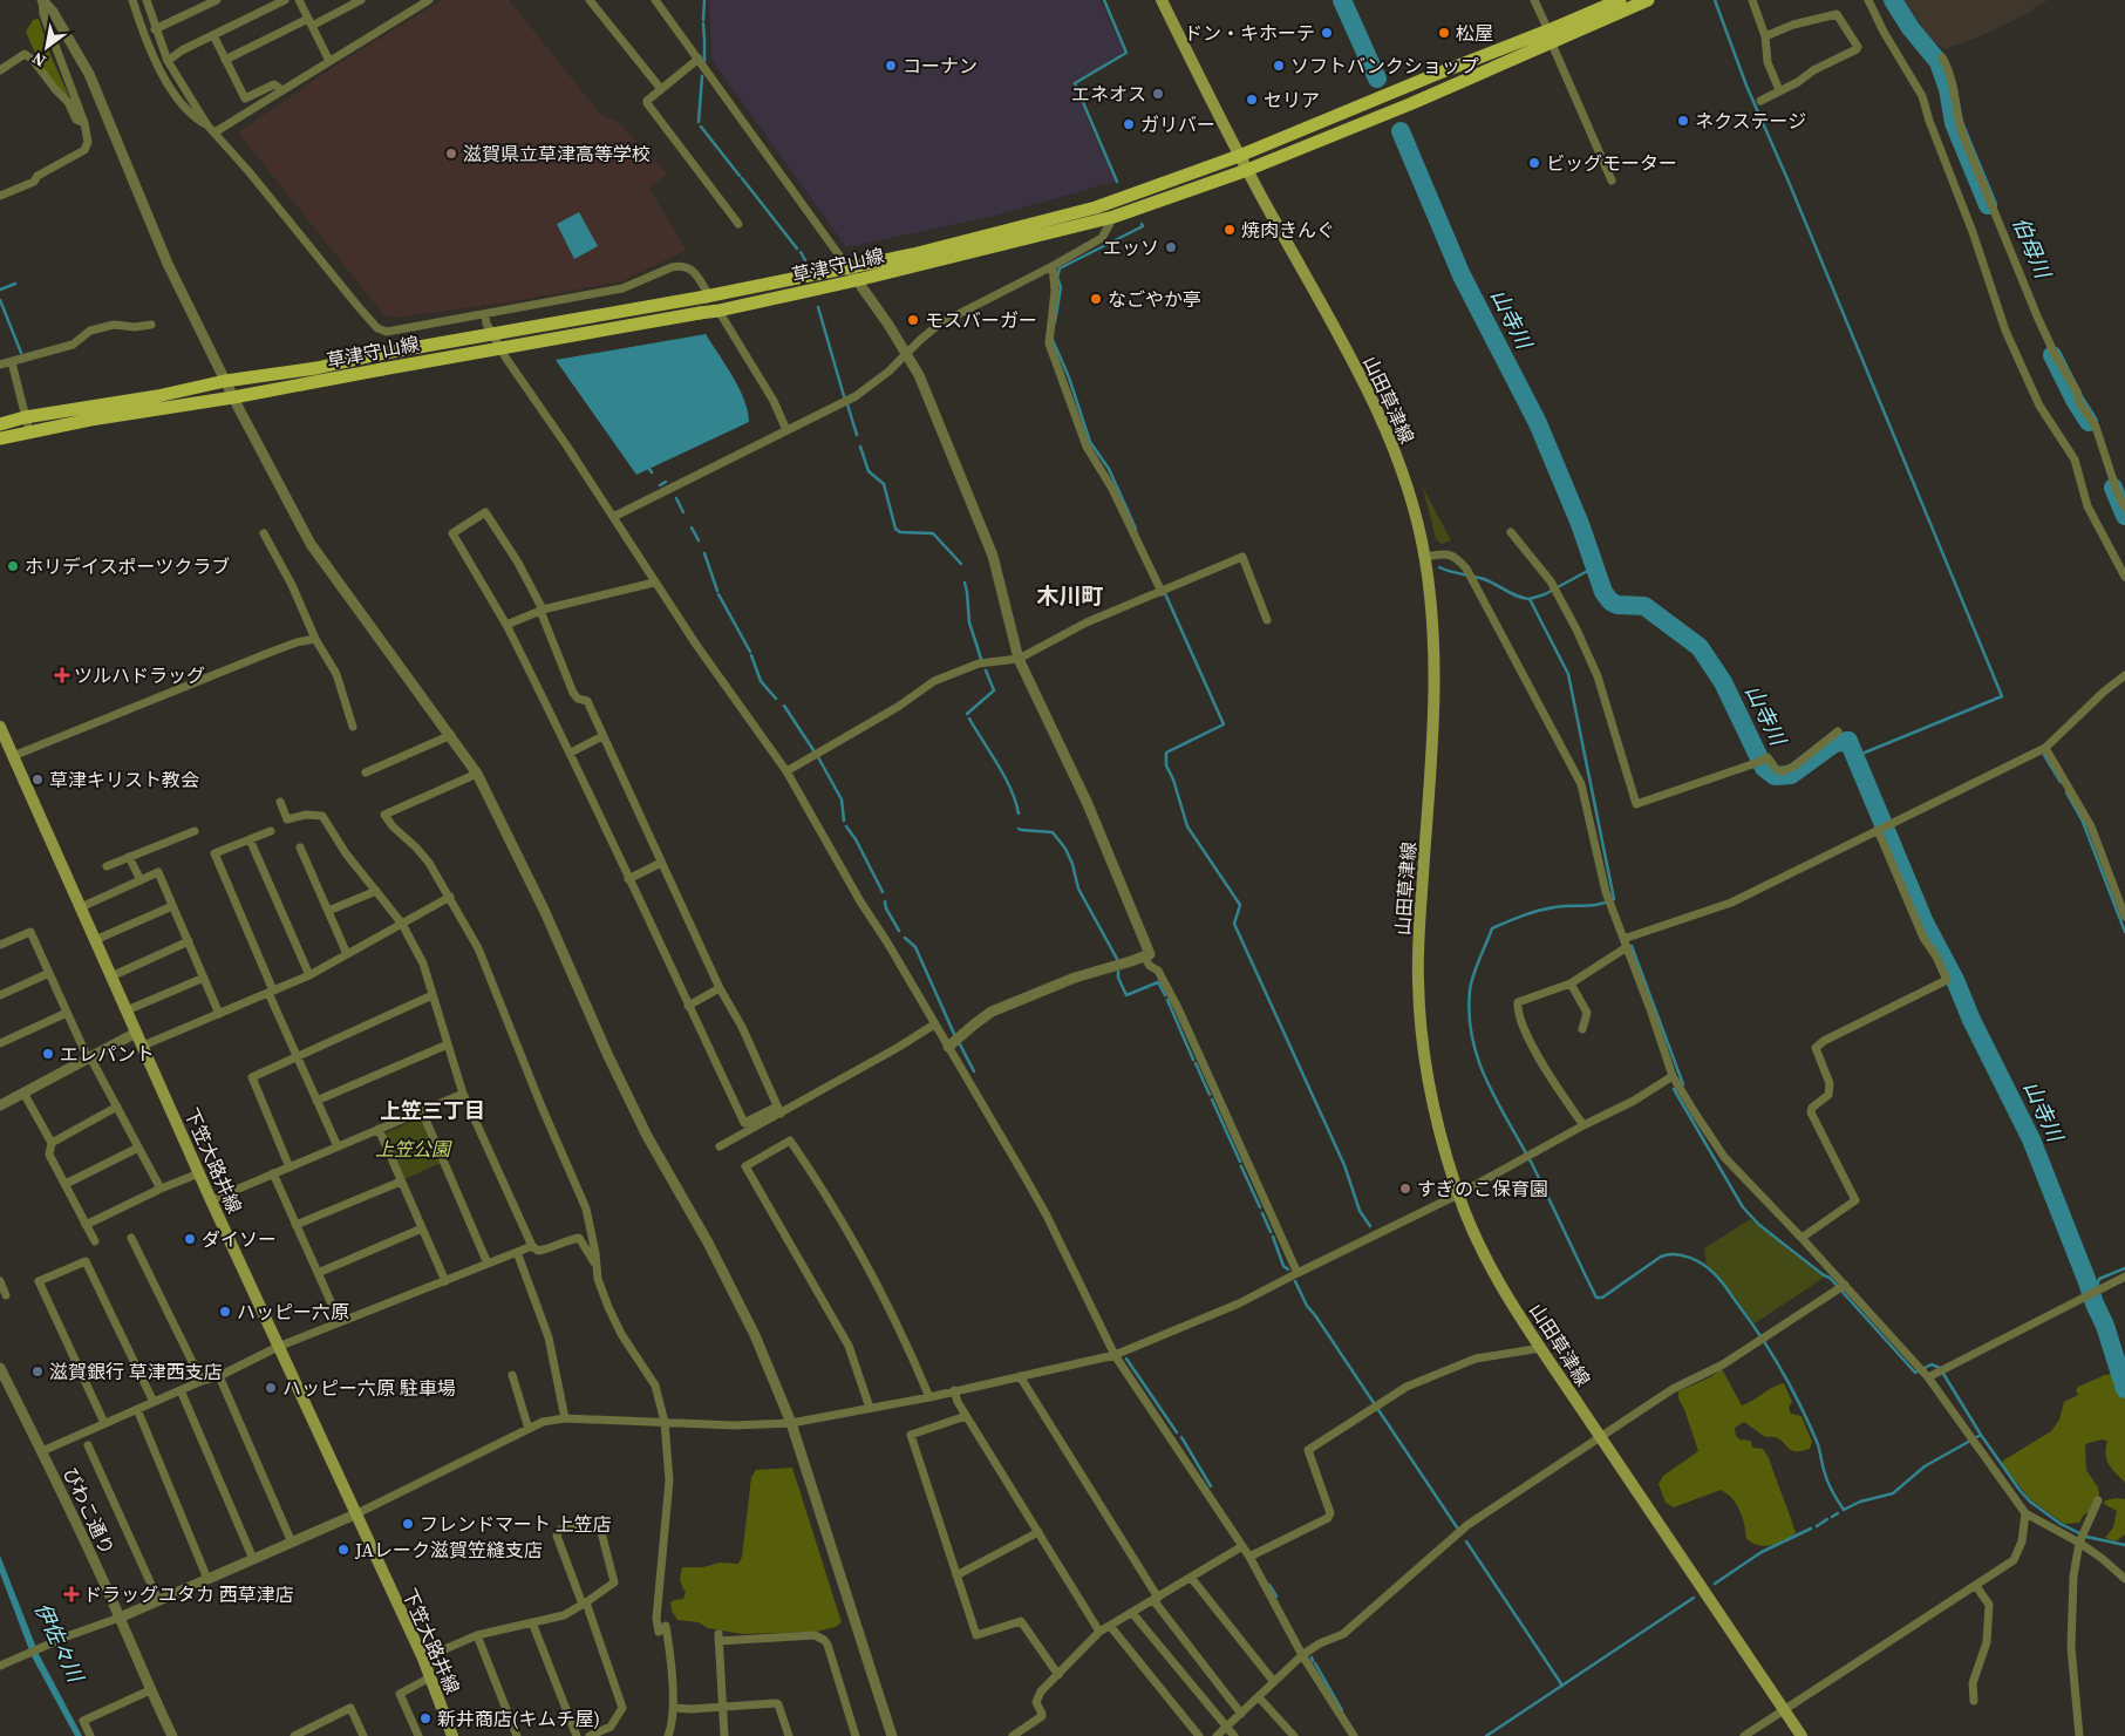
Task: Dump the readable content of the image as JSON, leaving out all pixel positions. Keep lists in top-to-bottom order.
{
  "streets": {
    "main road": ["草津守山線", "山田草津線", "下笠大路井線"],
    "street": ["びわこ通り"]
  },
  "crossings": [
    ["草津守山線", "山田草津線"]
  ],
  "districts": ["木川町", "上笠三丁目"],
  "water": ["伯母川", "山寺川", "伊佐々川"],
  "parks": ["上笠公園"],
  "places": {
    "other": [
      "ドン・キホーテ",
      "松屋",
      "コーナン",
      "ソフトバンクショップ",
      "エネオス",
      "セリア",
      "ネクステージ",
      "ガリバー",
      "滋賀県立草津高等学校",
      "ビッグモーター",
      "焼肉きんぐ",
      "エッソ",
      "なごやか亭",
      "モスバーガー",
      "ホリデイスポーツクラブ",
      "草津キリスト教会",
      "エレパント",
      "すぎのこ保育園",
      "ダイソー",
      "ハッピー六原",
      "滋賀銀行 草津西支店",
      "ハッピー六原 駐車場",
      "フレンドマート 上笠店",
      "JAレーク滋賀笠縫支店",
      "新井商店(キムチ屋)"
    ],
    "health": ["ツルハドラッグ", "ドラッグユタカ 西草津店"]
  },
  "north": "bottom left"
}
